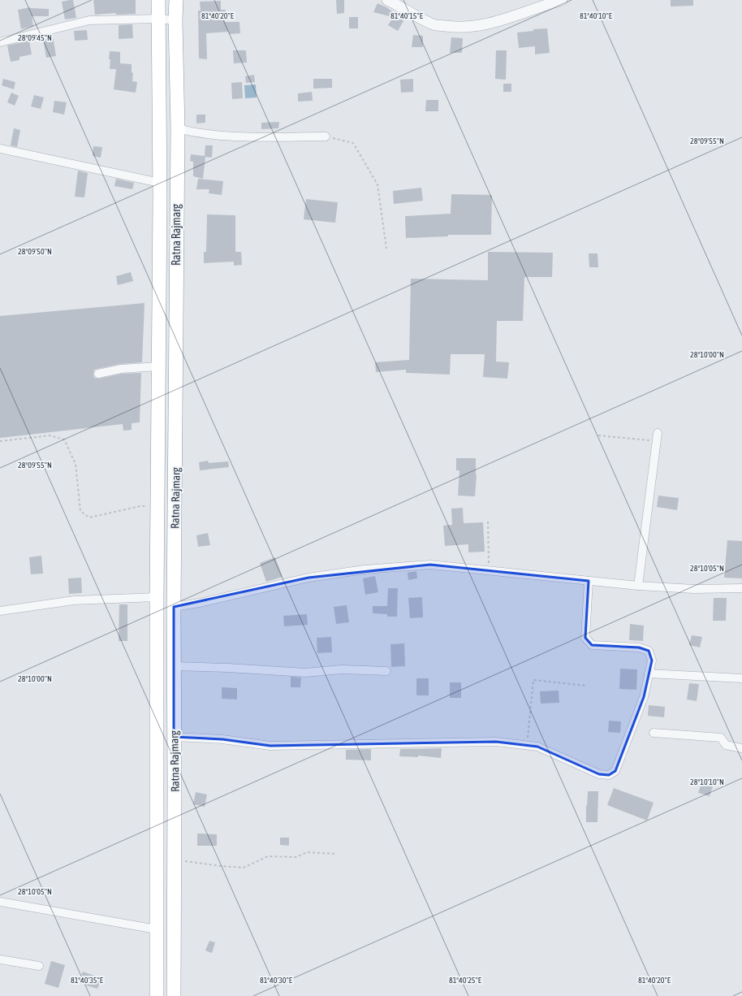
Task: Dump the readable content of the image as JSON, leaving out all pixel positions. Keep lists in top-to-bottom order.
{
  "streets": {
    "highway": ["Ratna Rajmarg"]
  },
  "coordinates": [
    "81°40'20\"E",
    "81°40'15\"E",
    "81°40'10\"E",
    "28°09'45\"N",
    "28°09'55\"N",
    "28°09'50\"N",
    "28°10'00\"N",
    "28°10'05\"N",
    "28°10'10\"N",
    "81°40'35\"E",
    "81°40'30\"E",
    "81°40'25\"E"
  ]
}
